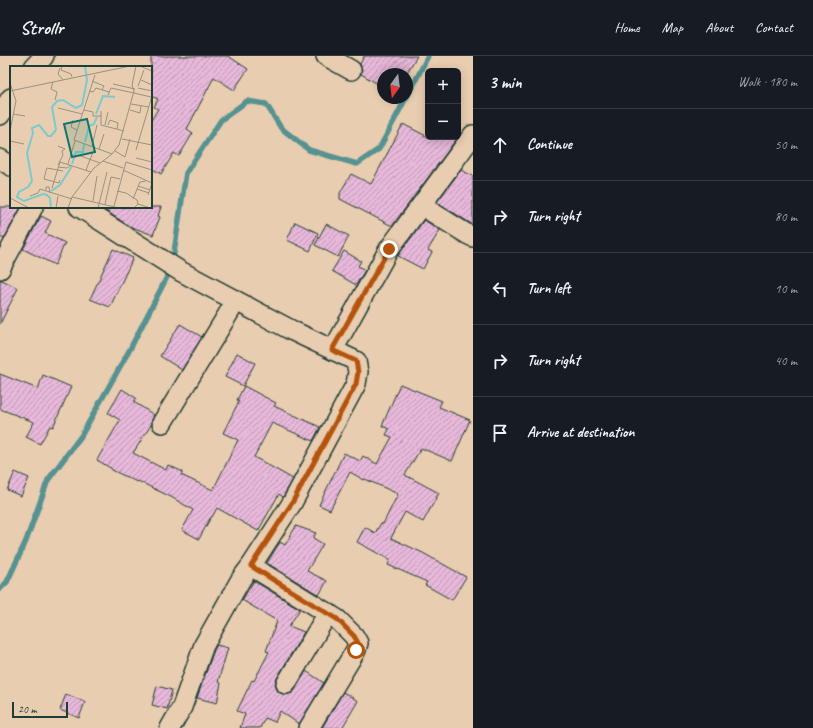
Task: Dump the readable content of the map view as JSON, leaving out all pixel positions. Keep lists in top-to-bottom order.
{
  "scale_bar": "20 m",
  "north": "bottom",
  "page": {
    "header": "Strollr",
    "nav": [
      "Home",
      "Map",
      "About",
      "Contact"
    ],
    "heading": ["3 min", "Walk · 180 m"],
    "map_buttons": ["+", "−"],
    "list": [
      ["Continue", "50 m"],
      ["Turn right", "80 m"],
      ["Turn left", "10 m"],
      ["Turn right", "40 m"],
      "Arrive at destination"
    ],
    "scale": "20 m"
  }
}
